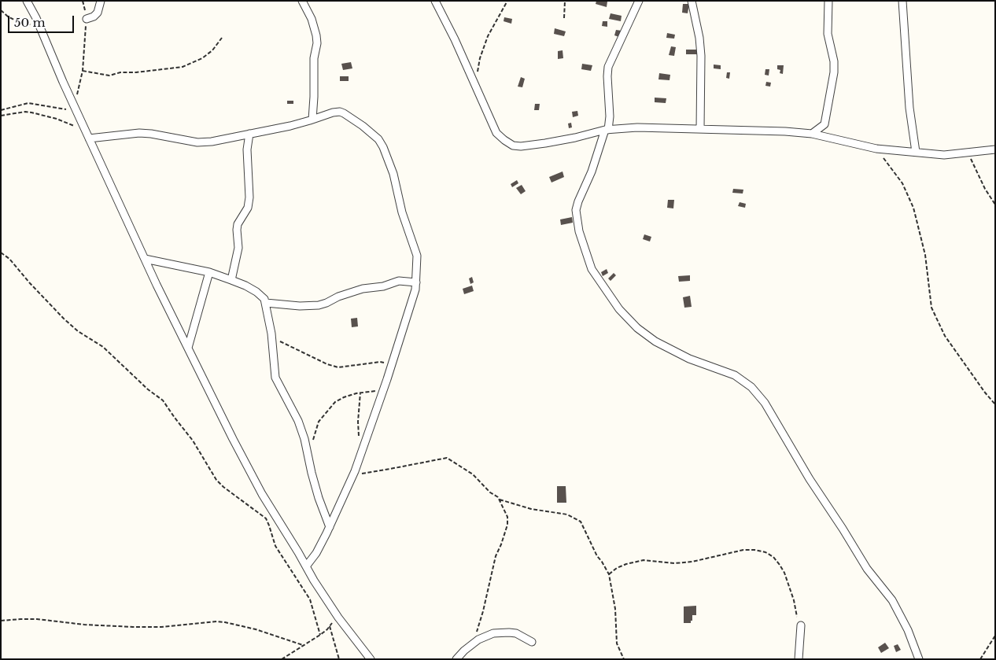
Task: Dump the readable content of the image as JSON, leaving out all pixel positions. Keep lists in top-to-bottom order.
{
  "scale_bar": "50 m"
}
